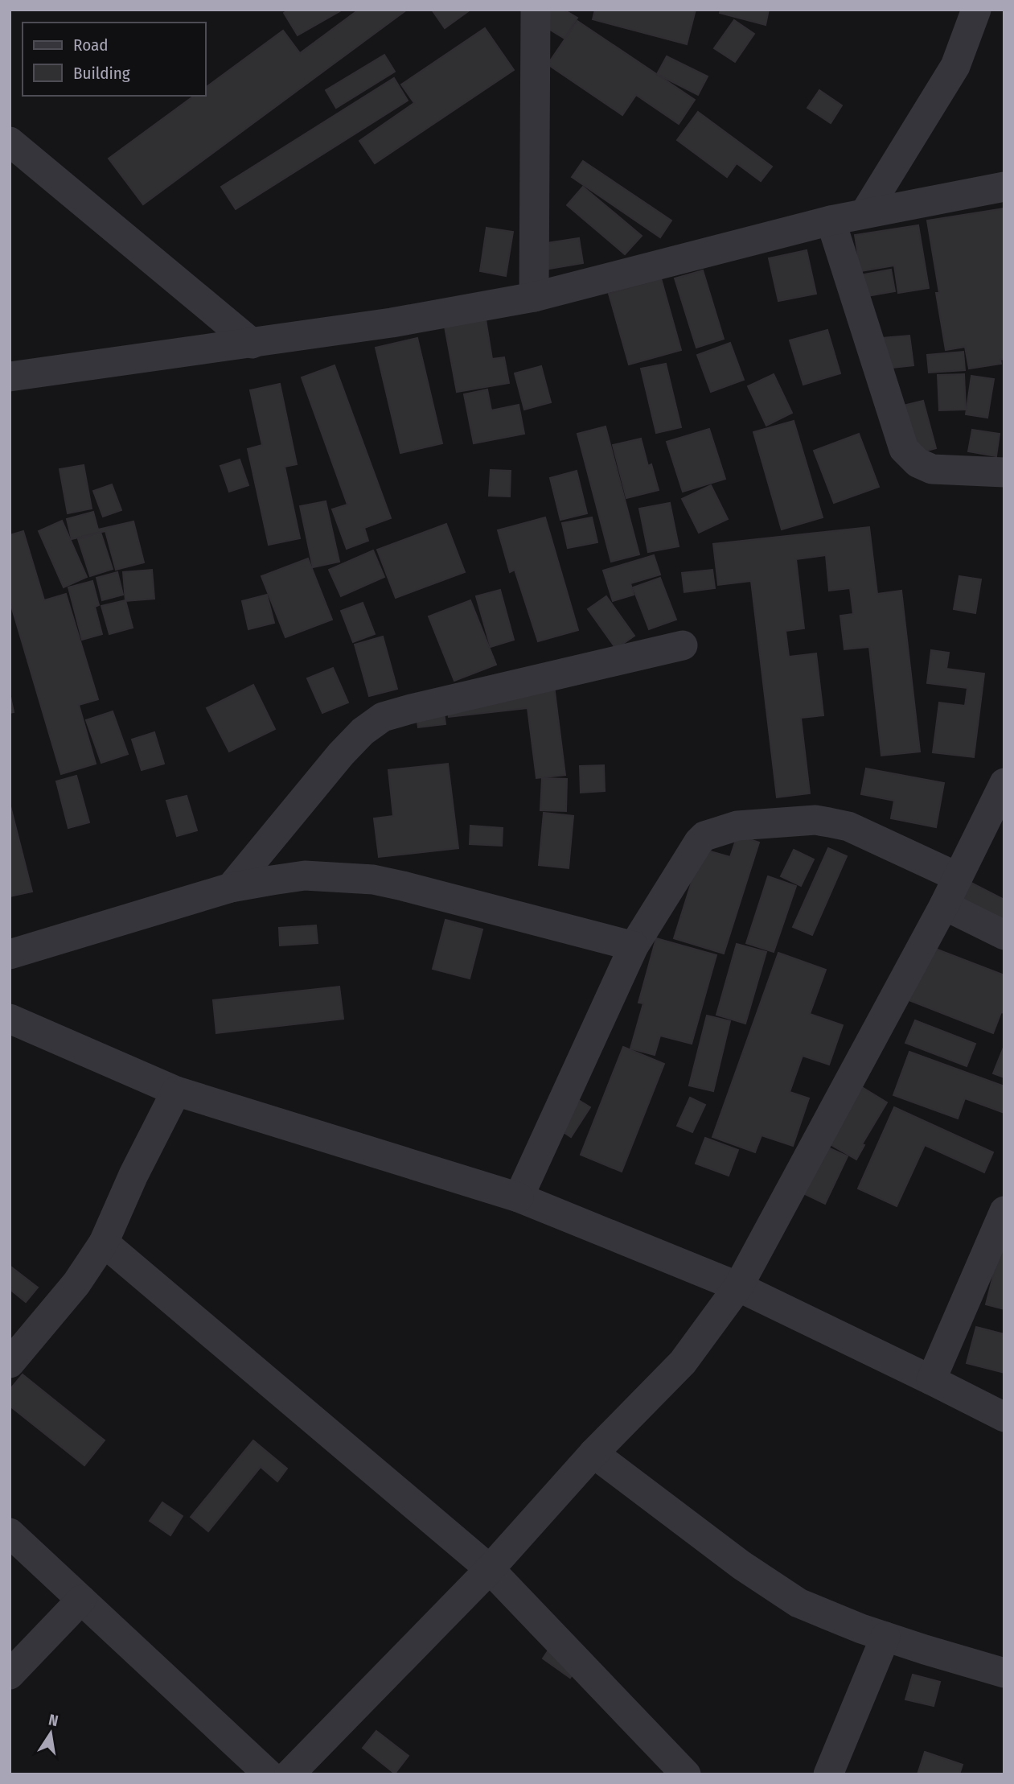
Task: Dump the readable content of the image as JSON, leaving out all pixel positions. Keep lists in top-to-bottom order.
{
  "legend": ["Road", "Building"],
  "north": "top"
}
